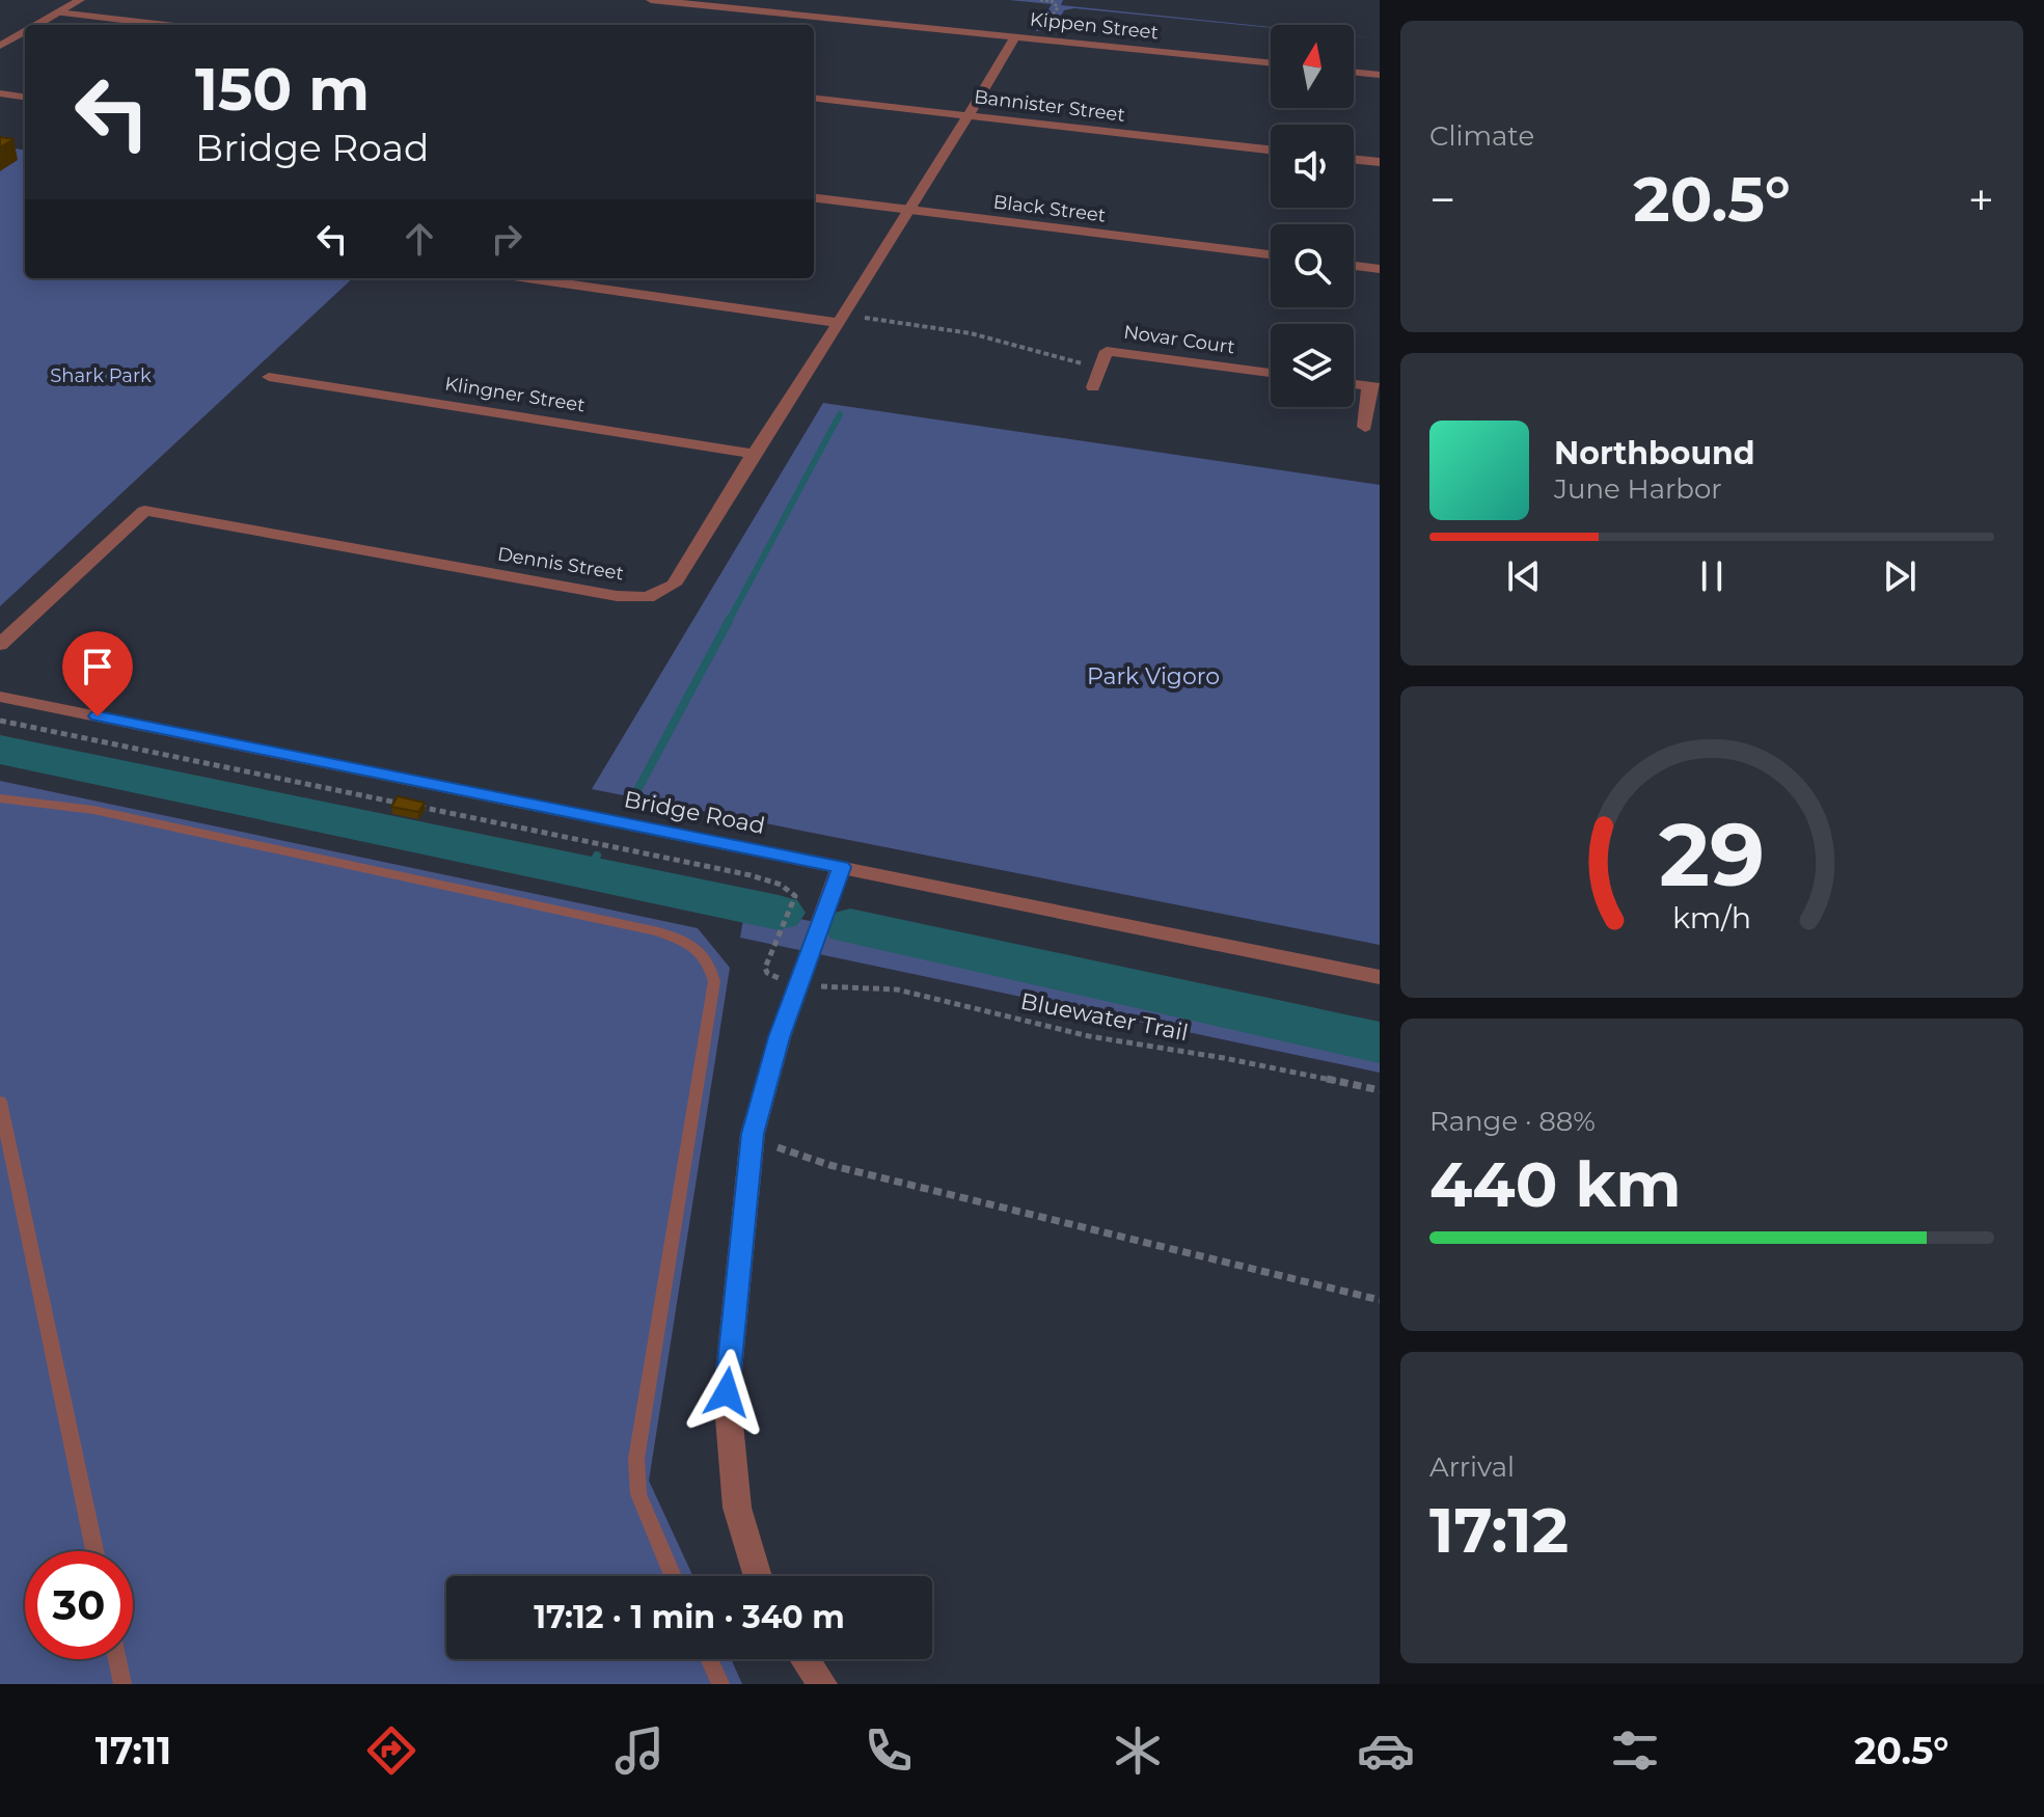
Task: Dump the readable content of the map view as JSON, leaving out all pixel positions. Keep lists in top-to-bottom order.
{
  "streets": {
    "street": [
      "Kippen Street",
      "Bannister Street",
      "Black Street",
      "Novar Court",
      "Klingner Street",
      "Dennis Street",
      "Bridge Road"
    ],
    "path": ["Bluewater Trail"]
  },
  "crossings": [
    ["Kippen Street", "Dennis Street"],
    ["Bannister Street", "Dennis Street"],
    ["Black Street", "Dennis Street"],
    ["Klingner Street", "Dennis Street"]
  ],
  "parks": ["Shark Park", "Park Vigoro"],
  "north": "top",
  "page": {
    "tile": [
      "Climate",
      ["Range · 88%", "440 km"],
      ["Arrival", "17:12"]
    ],
    "turn": ["150 m", "Bridge Road"],
    "heat": ["−", "20.5°", "+"],
    "song": ["Northbound", "June Harbor"],
    "limit": "30",
    "trip": "17:12 · 1 min · 340 m",
    "tabs": ["17:11", "20.5°"],
    "gauge": ["29", "km/h"]
  }
}
